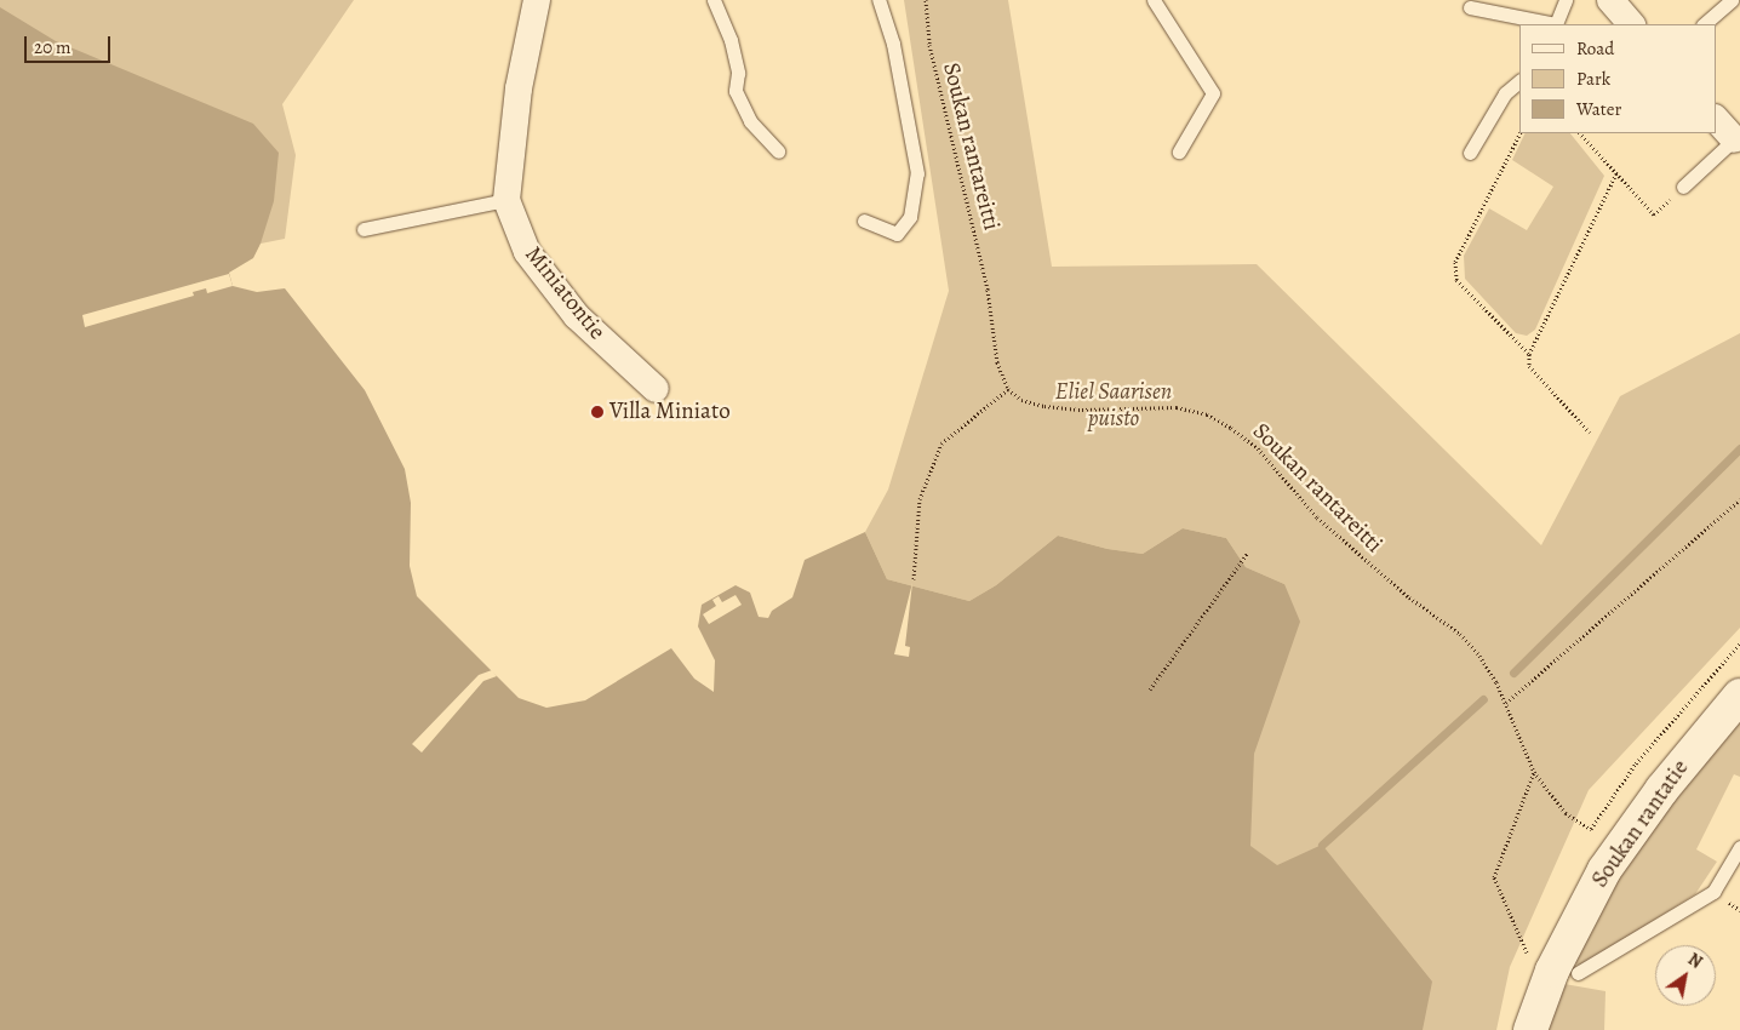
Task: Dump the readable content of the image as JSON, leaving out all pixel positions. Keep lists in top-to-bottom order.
{
  "streets": {
    "street": ["Miniatontie", "Soukan rantatie"],
    "path": ["Soukan rantareitti"]
  },
  "parks": ["Eliel Saarisen puisto"],
  "places": ["Villa Miniato"],
  "legend": ["Road", "Park", "Water"],
  "scale_bar": "20 m",
  "north": "top right"
}
